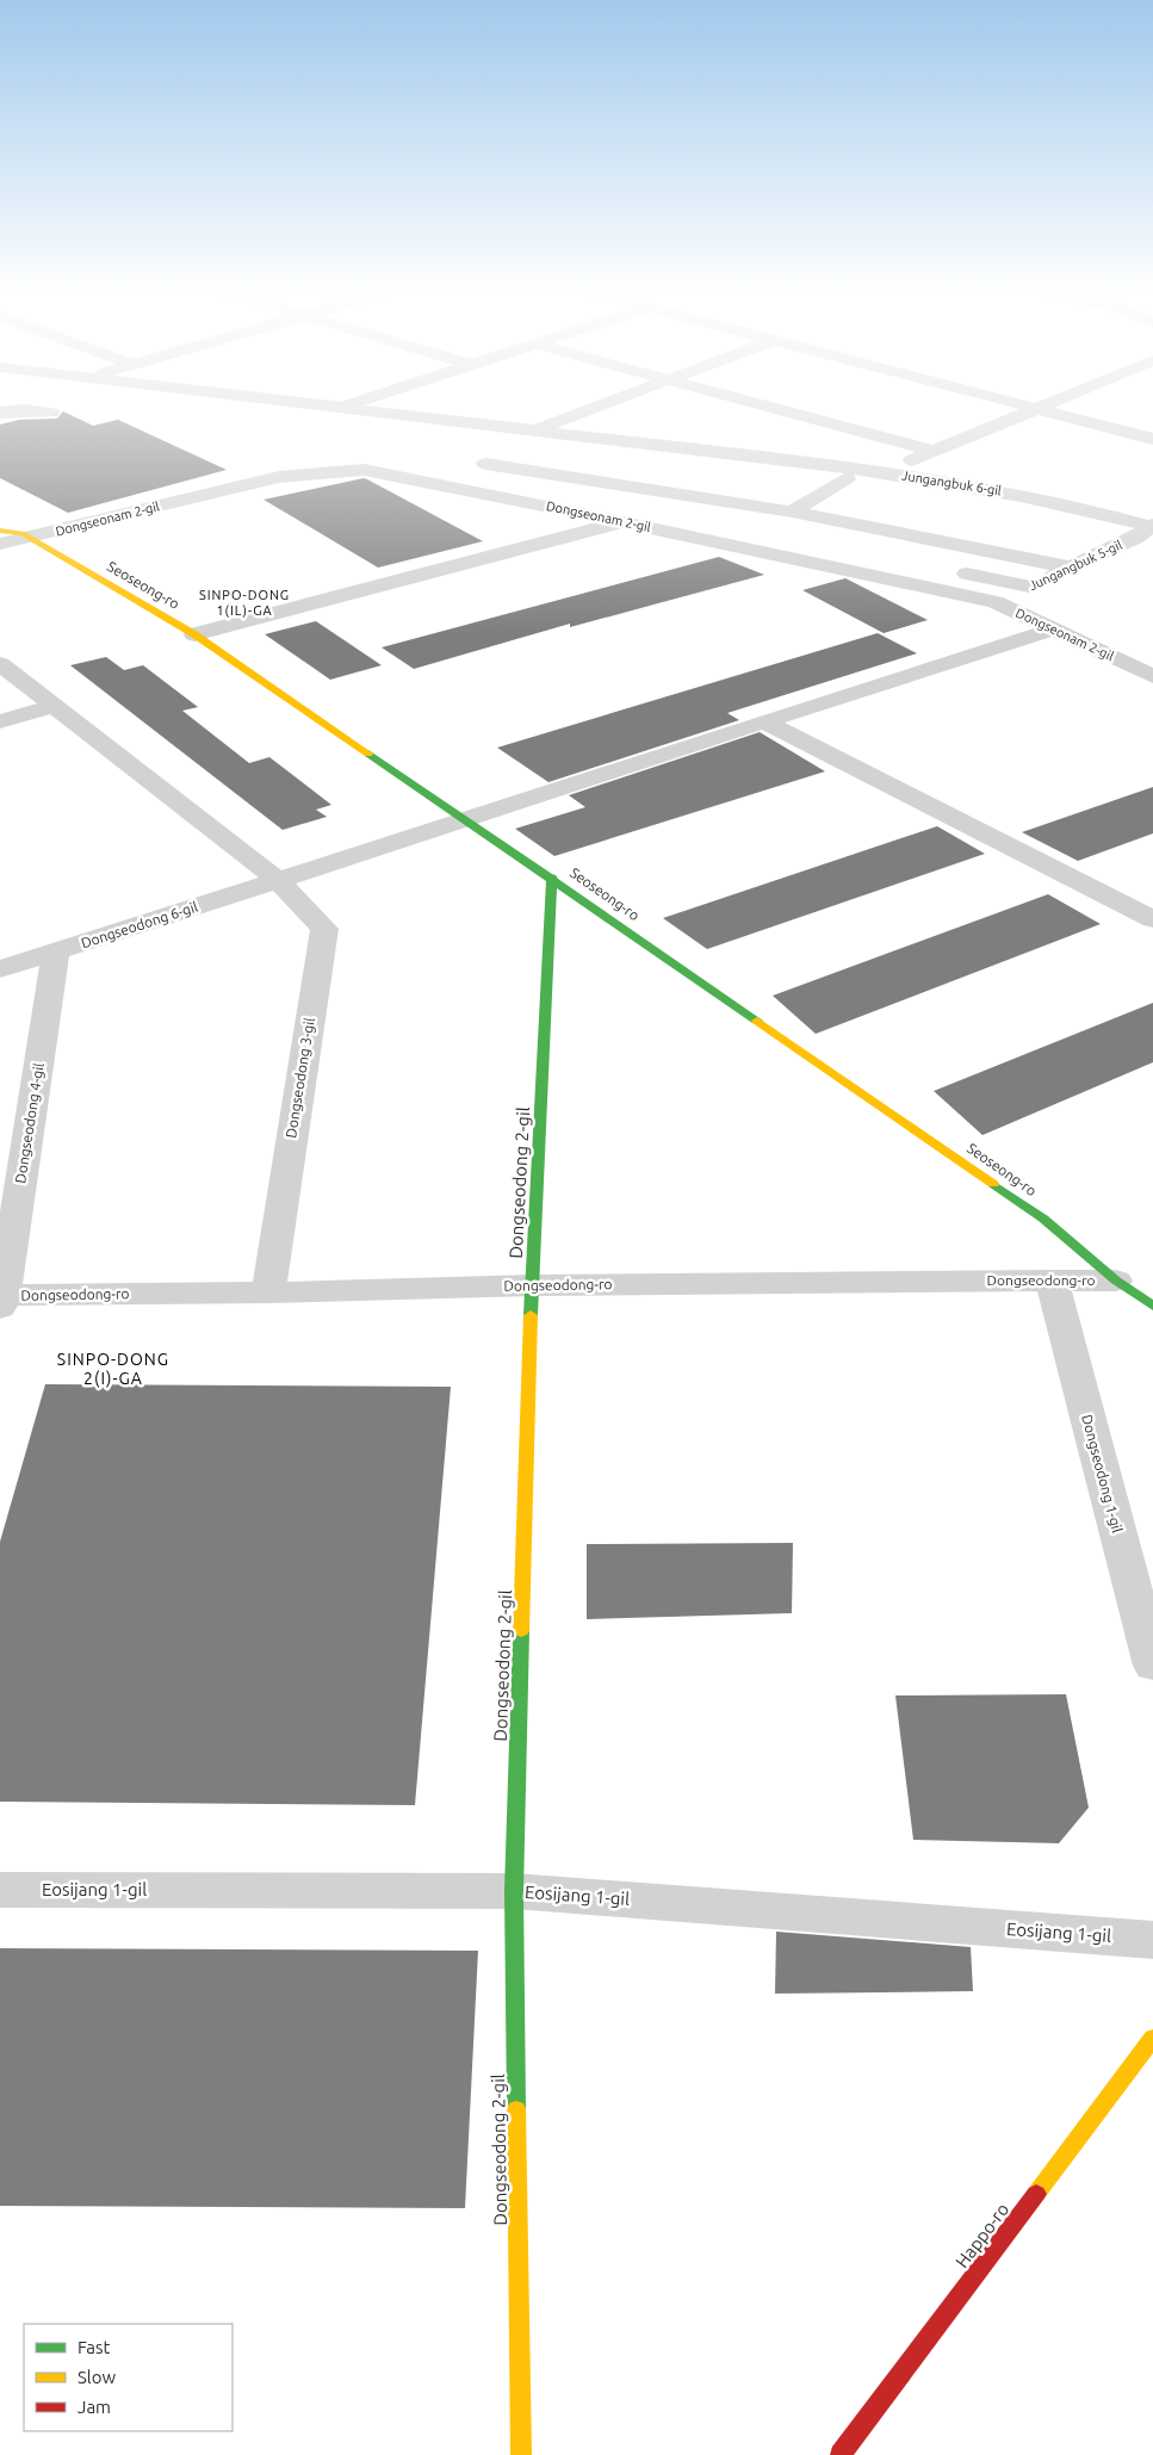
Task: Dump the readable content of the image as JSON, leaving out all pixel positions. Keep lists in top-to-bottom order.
{
  "streets": {
    "main road": ["Seoseong-ro", "Dongseodong 2-gil", "Happo-ro"],
    "street": [
      "Jungangbuk 6-gil",
      "Dongseonam 2-gil",
      "Jungangbuk 5-gil",
      "Dongseodong 6-gil",
      "Dongseodong 3-gil",
      "Dongseodong 4-gil",
      "Dongseodong-ro",
      "Dongseodong 1-gil",
      "Eosijang 1-gil"
    ]
  },
  "crossings": [
    ["Jungangbuk 6-gil", "Jungangbuk 5-gil"],
    ["Dongseonam 2-gil", "Jungangbuk 5-gil"],
    ["Dongseonam 2-gil", "Seoseong-ro"],
    ["Dongseonam 2-gil", "Dongseodong 6-gil"],
    ["Seoseong-ro", "Dongseodong 6-gil"],
    ["Seoseong-ro", "Dongseodong 2-gil"],
    ["Seoseong-ro", "Dongseodong-ro"],
    ["Dongseodong 6-gil", "Dongseodong 3-gil"],
    ["Dongseodong 6-gil", "Dongseodong 4-gil"],
    ["Dongseodong 3-gil", "Dongseodong-ro"],
    ["Dongseodong 4-gil", "Dongseodong-ro"],
    ["Dongseodong 2-gil", "Dongseodong-ro"],
    ["Dongseodong 2-gil", "Eosijang 1-gil"],
    ["Dongseodong-ro", "Dongseodong 1-gil"]
  ],
  "districts": ["SINPO-DONG 1(IL)-GA", "SINPO-DONG 2(I)-GA"],
  "legend": ["Fast", "Slow", "Jam"]
}
